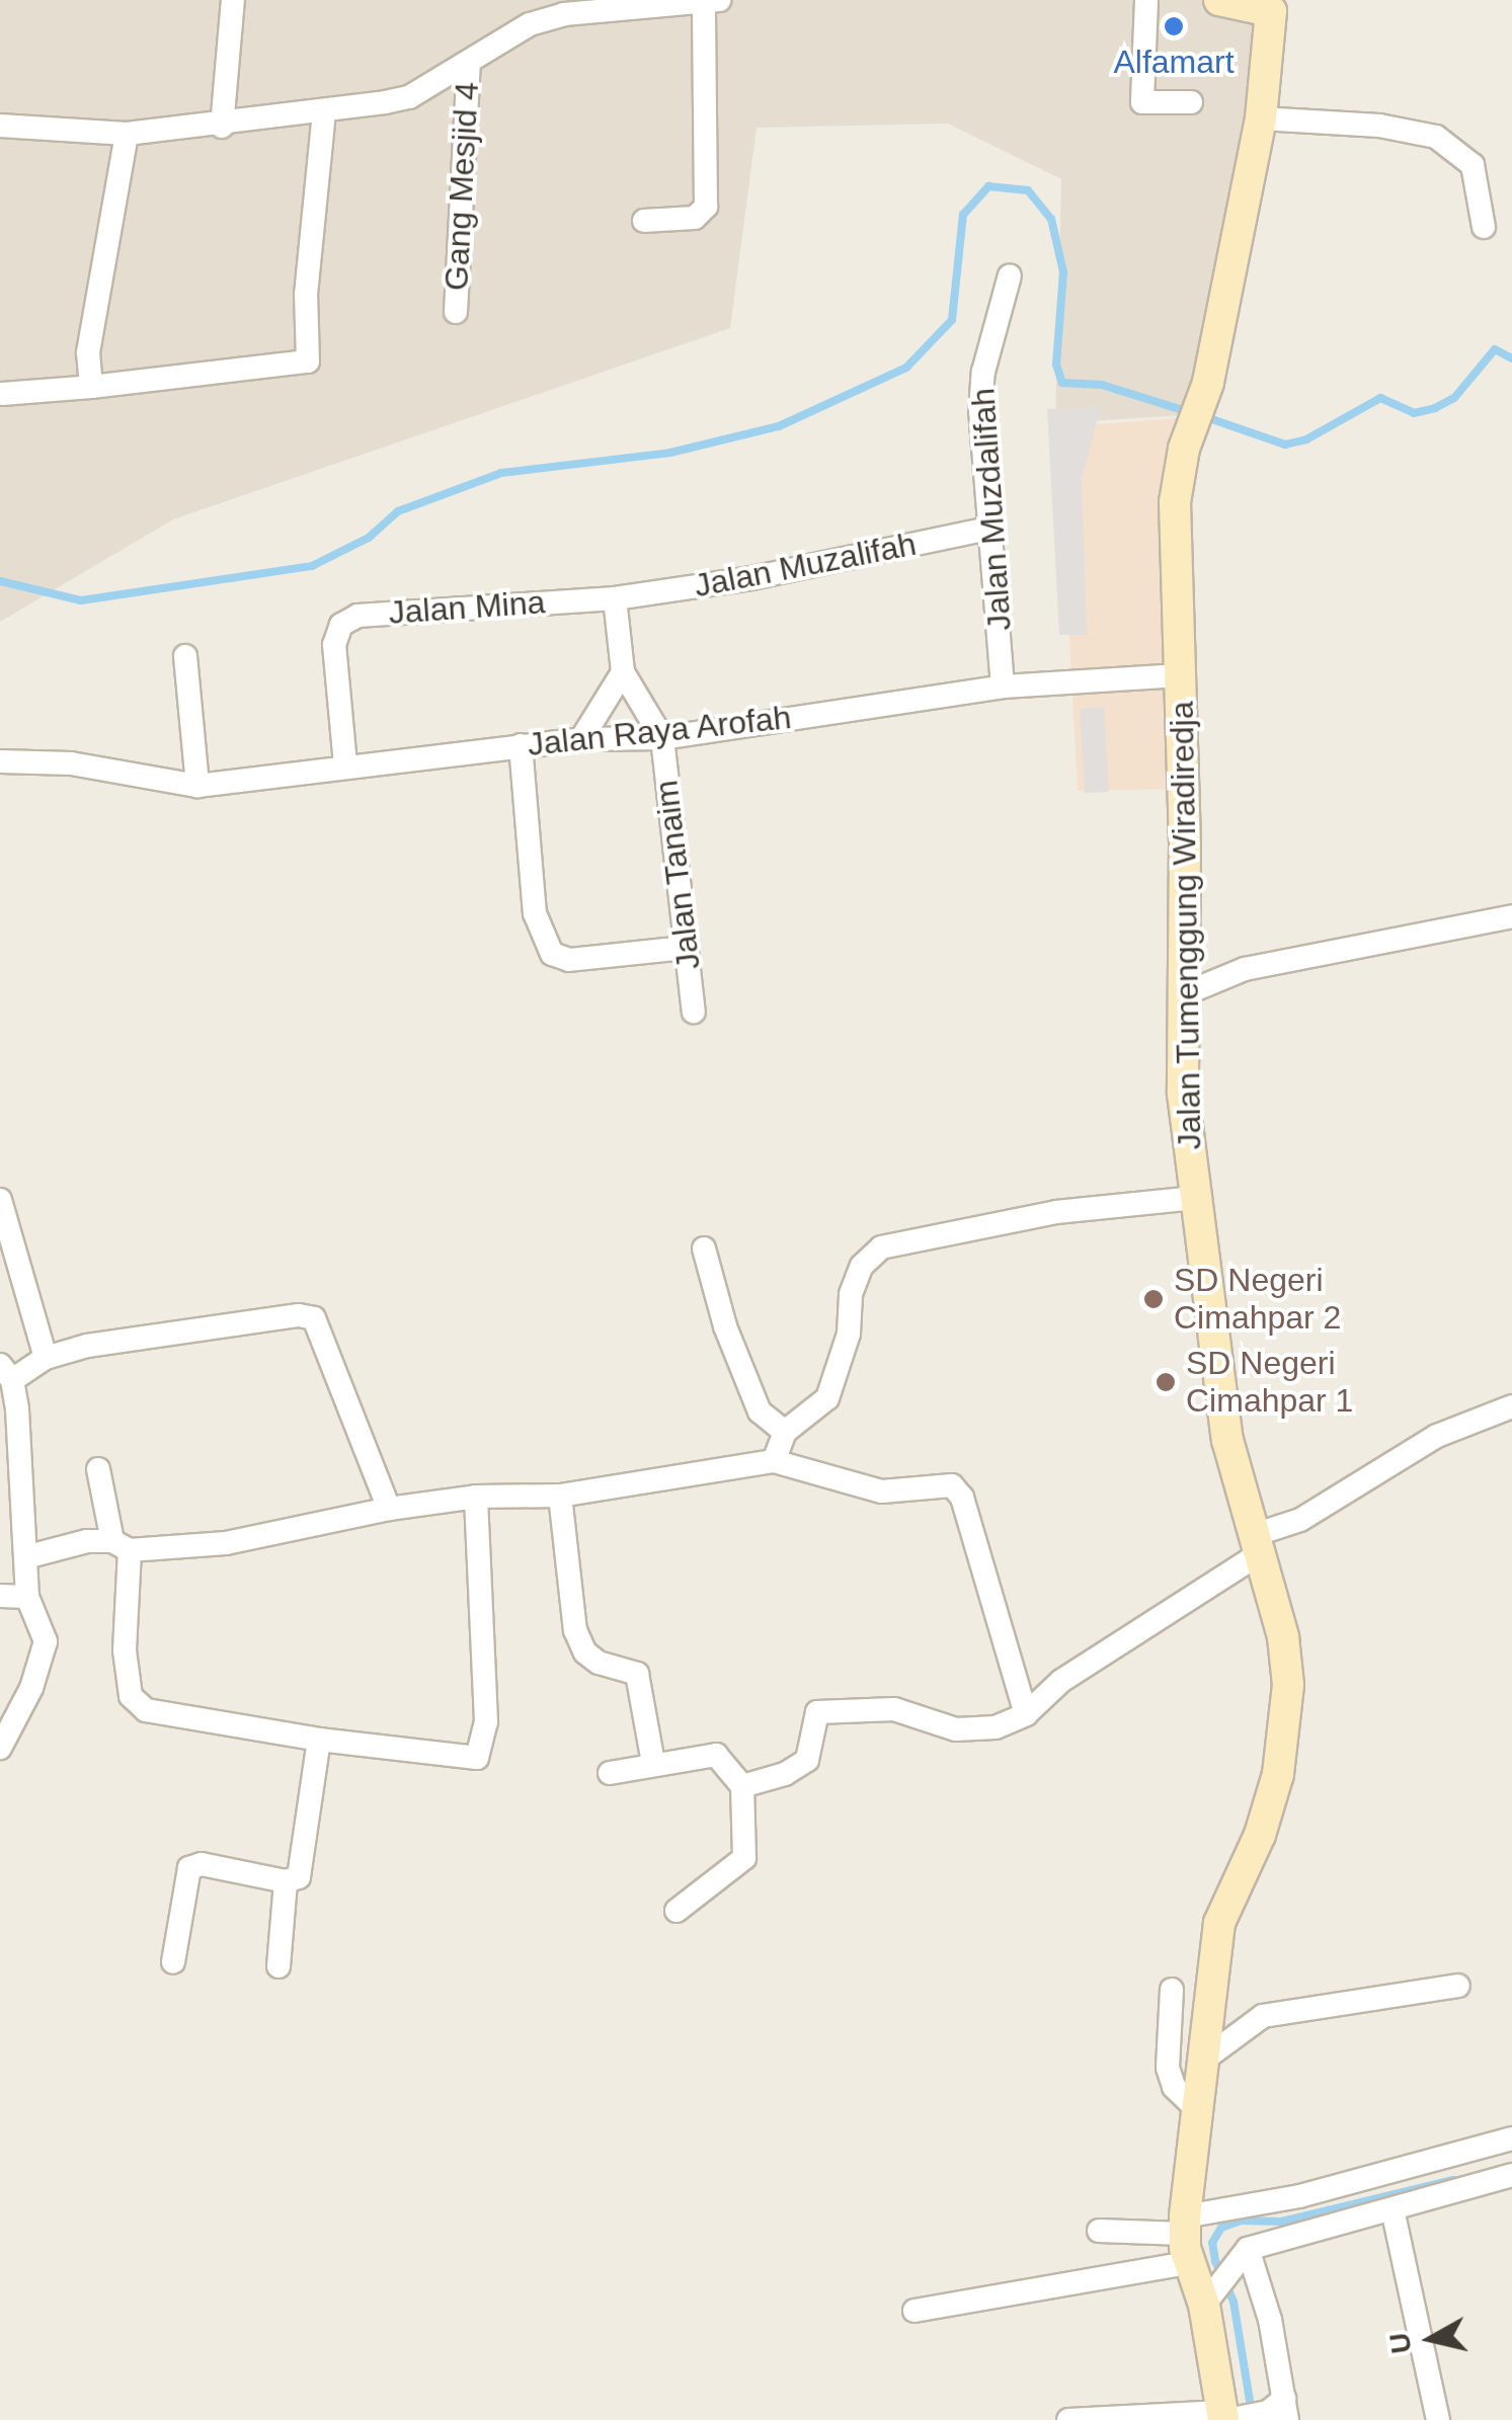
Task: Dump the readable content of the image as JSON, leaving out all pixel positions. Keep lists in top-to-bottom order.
{
  "streets": {
    "street": [
      "Gang Mesjid 4",
      "Jalan Muzdalifah",
      "Jalan Muzalifah",
      "Jalan Mina",
      "Jalan Raya Arofah",
      "Jalan Tanaim",
      "Jalan Tumenggung Wiradiredja"
    ]
  },
  "crossings": [
    ["Jalan Muzdalifah", "Jalan Muzalifah"],
    ["Jalan Muzdalifah", "Jalan Raya Arofah"],
    ["Jalan Muzalifah", "Jalan Mina"],
    ["Jalan Mina", "Jalan Raya Arofah"],
    ["Jalan Raya Arofah", "Jalan Tanaim"],
    ["Jalan Raya Arofah", "Jalan Tumenggung Wiradiredja"]
  ],
  "places": ["Alfamart", "SD Negeri Cimahpar 2", "SD Negeri Cimahpar 1"],
  "north": "left"
}
